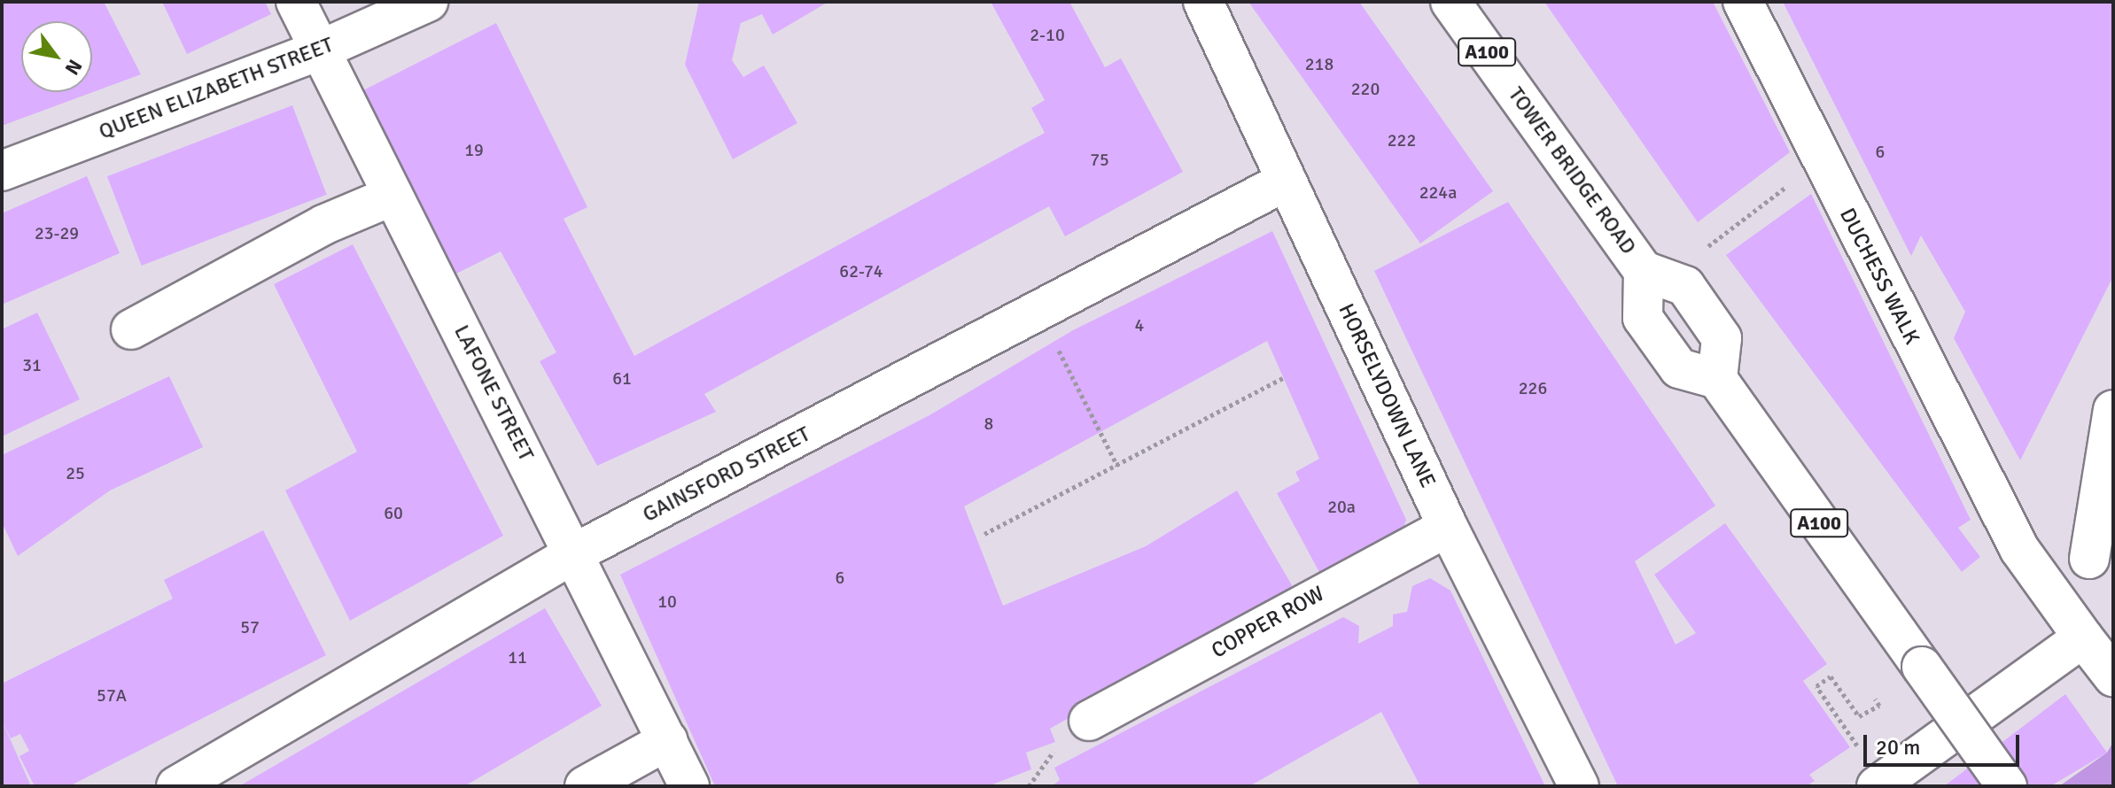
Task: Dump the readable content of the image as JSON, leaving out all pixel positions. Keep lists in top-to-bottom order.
{
  "streets": {
    "main road": [
      "A100",
      "QUEEN ELIZABETH STREET",
      "TOWER BRIDGE ROAD",
      "DUCHESS WALK",
      "LAFONE STREET",
      "HORSELYDOWN LANE",
      "GAINSFORD STREET",
      "COPPER ROW"
    ]
  },
  "crossings": [
    ["A100", "TOWER BRIDGE ROAD"],
    ["QUEEN ELIZABETH STREET", "LAFONE STREET"],
    ["LAFONE STREET", "GAINSFORD STREET"],
    ["HORSELYDOWN LANE", "GAINSFORD STREET"],
    ["HORSELYDOWN LANE", "COPPER ROW"]
  ],
  "house_numbers": [
    "2-10",
    "218",
    "220",
    "222",
    "19",
    "6",
    "75",
    "224a",
    "23-29",
    "62-74",
    "4",
    "31",
    "61",
    "226",
    "8",
    "25",
    "20a",
    "60",
    "6",
    "10",
    "57",
    "11",
    "57A"
  ],
  "scale_bar": "20 m",
  "north": "bottom right"
}
